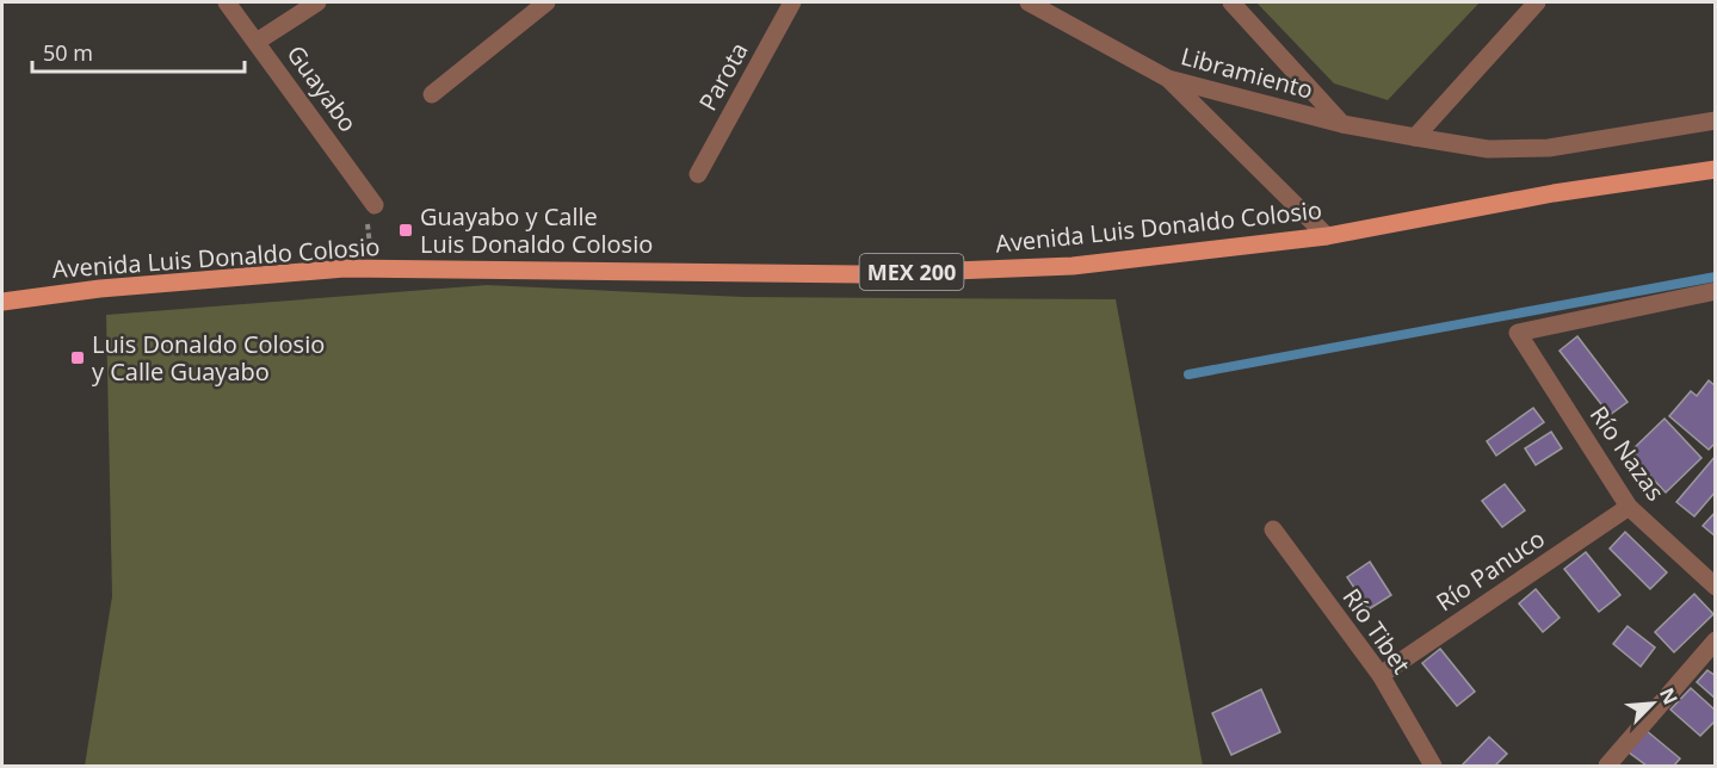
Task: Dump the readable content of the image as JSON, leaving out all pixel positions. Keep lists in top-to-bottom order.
{
  "streets": {
    "main road": ["Avenida Luis Donaldo Colosio", "MEX 200"],
    "street": [
      "Libramiento",
      "Parota",
      "Guayabo",
      "Río Nazas",
      "Río Panuco",
      "Río Tibet"
    ]
  },
  "crossings": [
    ["Río Nazas", "Río Panuco"],
    ["Río Panuco", "Río Tibet"]
  ],
  "places": {
    "transit": ["Guayabo y Calle Luis Donaldo Colosio", "Luis Donaldo Colosio y Calle Guayabo"]
  },
  "scale_bar": "50 m",
  "north": "top right"
}
